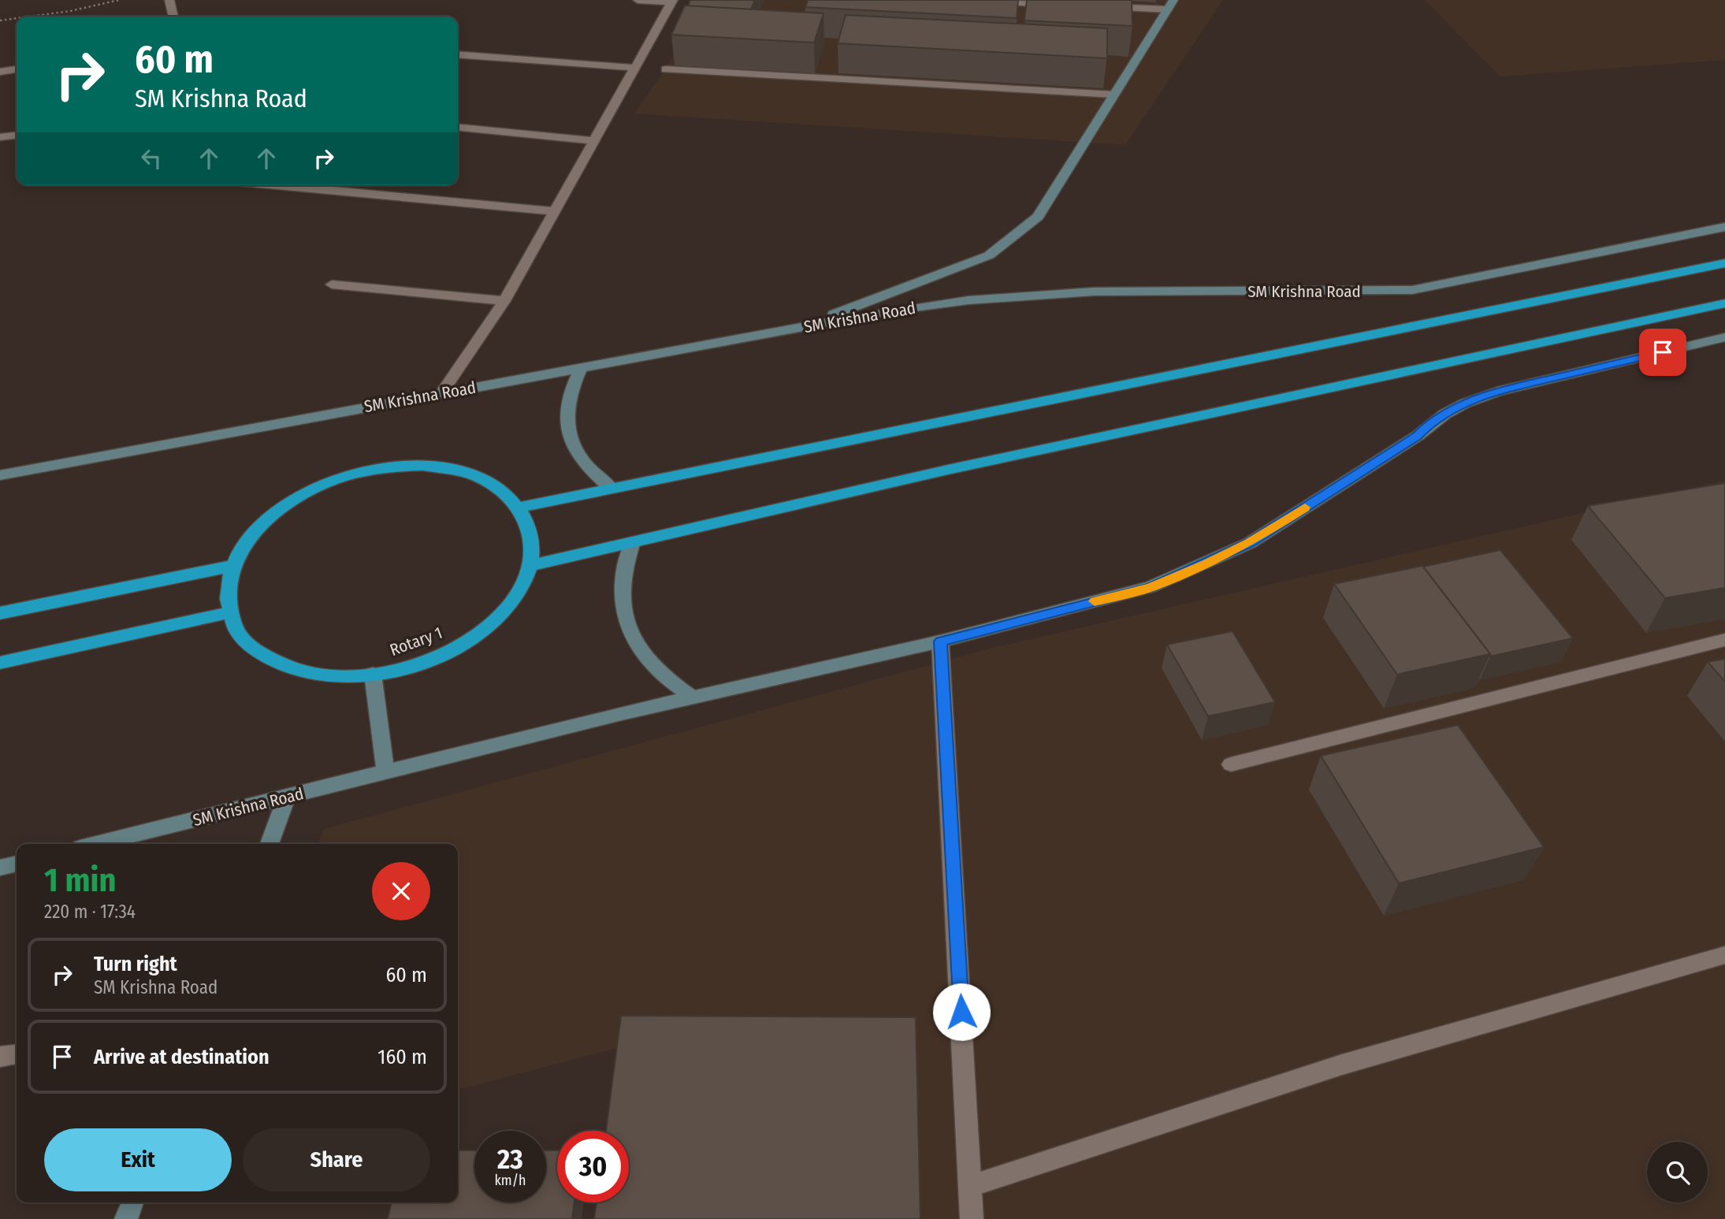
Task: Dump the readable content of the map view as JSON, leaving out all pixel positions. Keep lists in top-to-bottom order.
{
  "streets": {
    "highway": ["Rotary 1"],
    "street": ["SM Krishna Road"]
  },
  "page": {
    "turn": ["60 m", "SM Krishna Road"],
    "heading": ["1 min", "220 m · 17:34"],
    "list": [
      {
        "name": "Turn right",
        "note": "SM Krishna Road",
        "value": "60 m"
      },
      {
        "name": "Arrive at destination",
        "value": "160 m"
      }
    ],
    "buttons": ["Exit", "Share"],
    "speed": "23 km/h",
    "limit": "30"
  }
}
